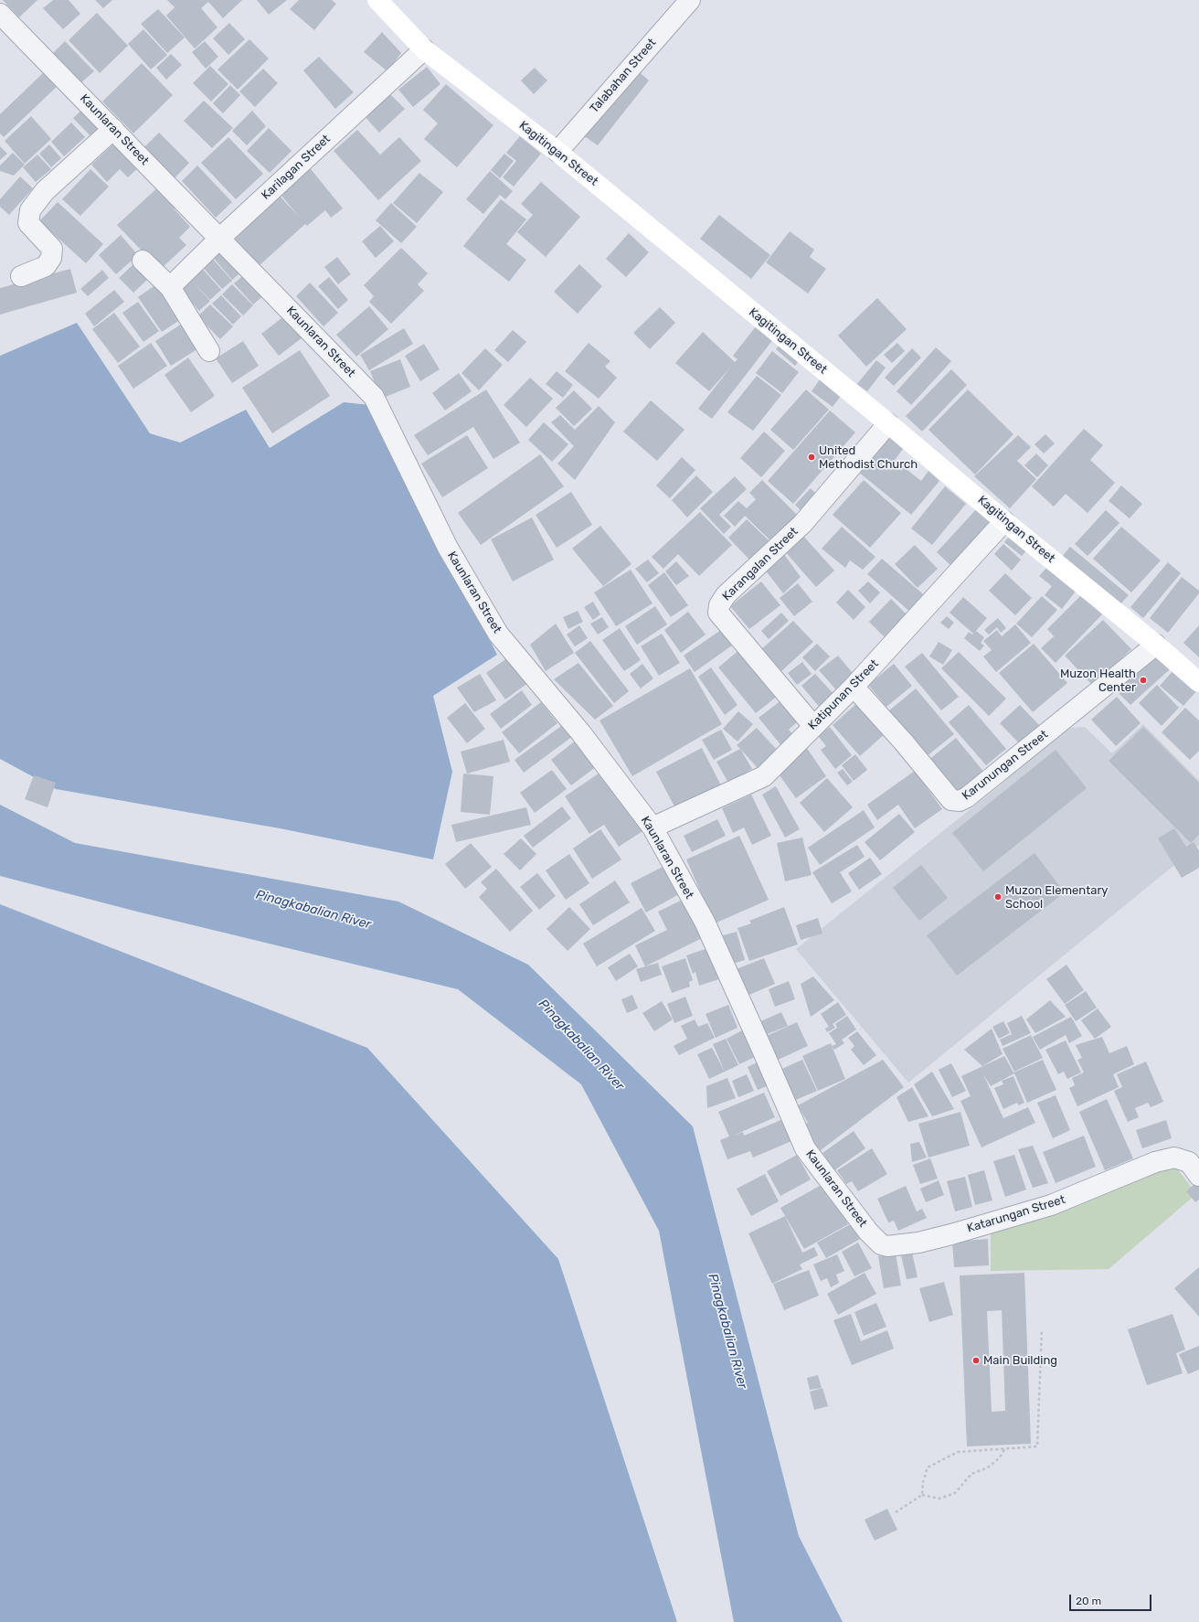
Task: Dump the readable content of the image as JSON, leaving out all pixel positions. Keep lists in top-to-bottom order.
{
  "streets": {
    "street": [
      "Talabahan Street",
      "Kaunlaran Street",
      "Kagitingan Street",
      "Karilagan Street",
      "Karangalan Street",
      "Katipunan Street",
      "Karunungan Street",
      "Katarungan Street"
    ]
  },
  "crossings": [
    ["Talabahan Street", "Kagitingan Street"],
    ["Kaunlaran Street", "Karilagan Street"],
    ["Kaunlaran Street", "Katipunan Street"],
    ["Kaunlaran Street", "Katarungan Street"],
    ["Kagitingan Street", "Karilagan Street"],
    ["Kagitingan Street", "Karangalan Street"],
    ["Kagitingan Street", "Katipunan Street"],
    ["Kagitingan Street", "Karunungan Street"],
    ["Karangalan Street", "Katipunan Street"],
    ["Katipunan Street", "Karunungan Street"]
  ],
  "water": ["Pinagkabalian River"],
  "places": [
    "United Methodist Church",
    "Muzon Health Center",
    "Muzon Elementary School",
    "Main Building"
  ],
  "scale_bar": "20 m"
}
